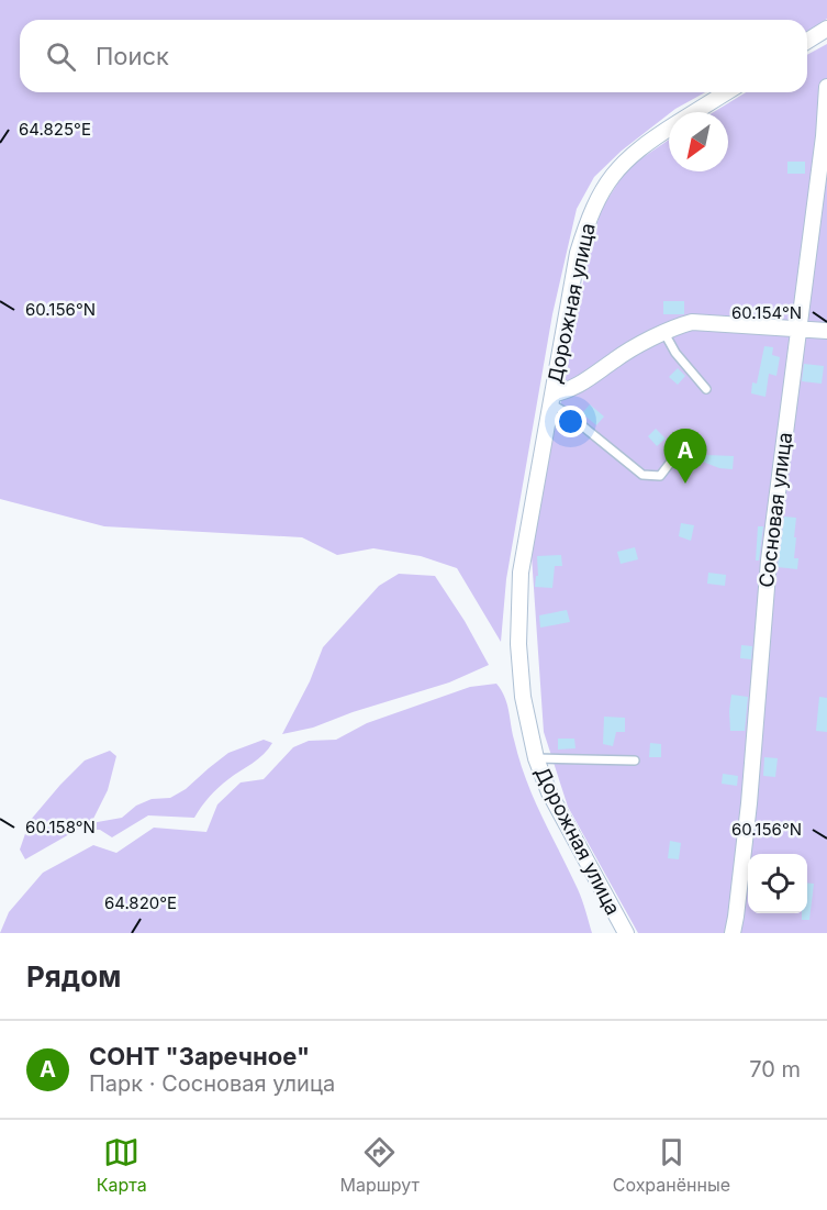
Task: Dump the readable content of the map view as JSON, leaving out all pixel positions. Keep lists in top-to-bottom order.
{
  "streets": {
    "street": ["Дорожная улица", "Сосновая улица"]
  },
  "north": "bottom left",
  "page": {
    "search": "Поиск",
    "pins": "A",
    "heading": "Рядом",
    "list": [
      {
        "mark": "A",
        "name": "СОНТ \"Заречное\"",
        "note": "Парк · Сосновая улица",
        "value": "70 m"
      }
    ],
    "nav": ["Карта", "Маршрут", "Сохранённые"]
  },
  "coordinates": [
    "64.825°E",
    "60.156°N",
    "60.154°N",
    "60.158°N",
    "64.820°E"
  ]
}
